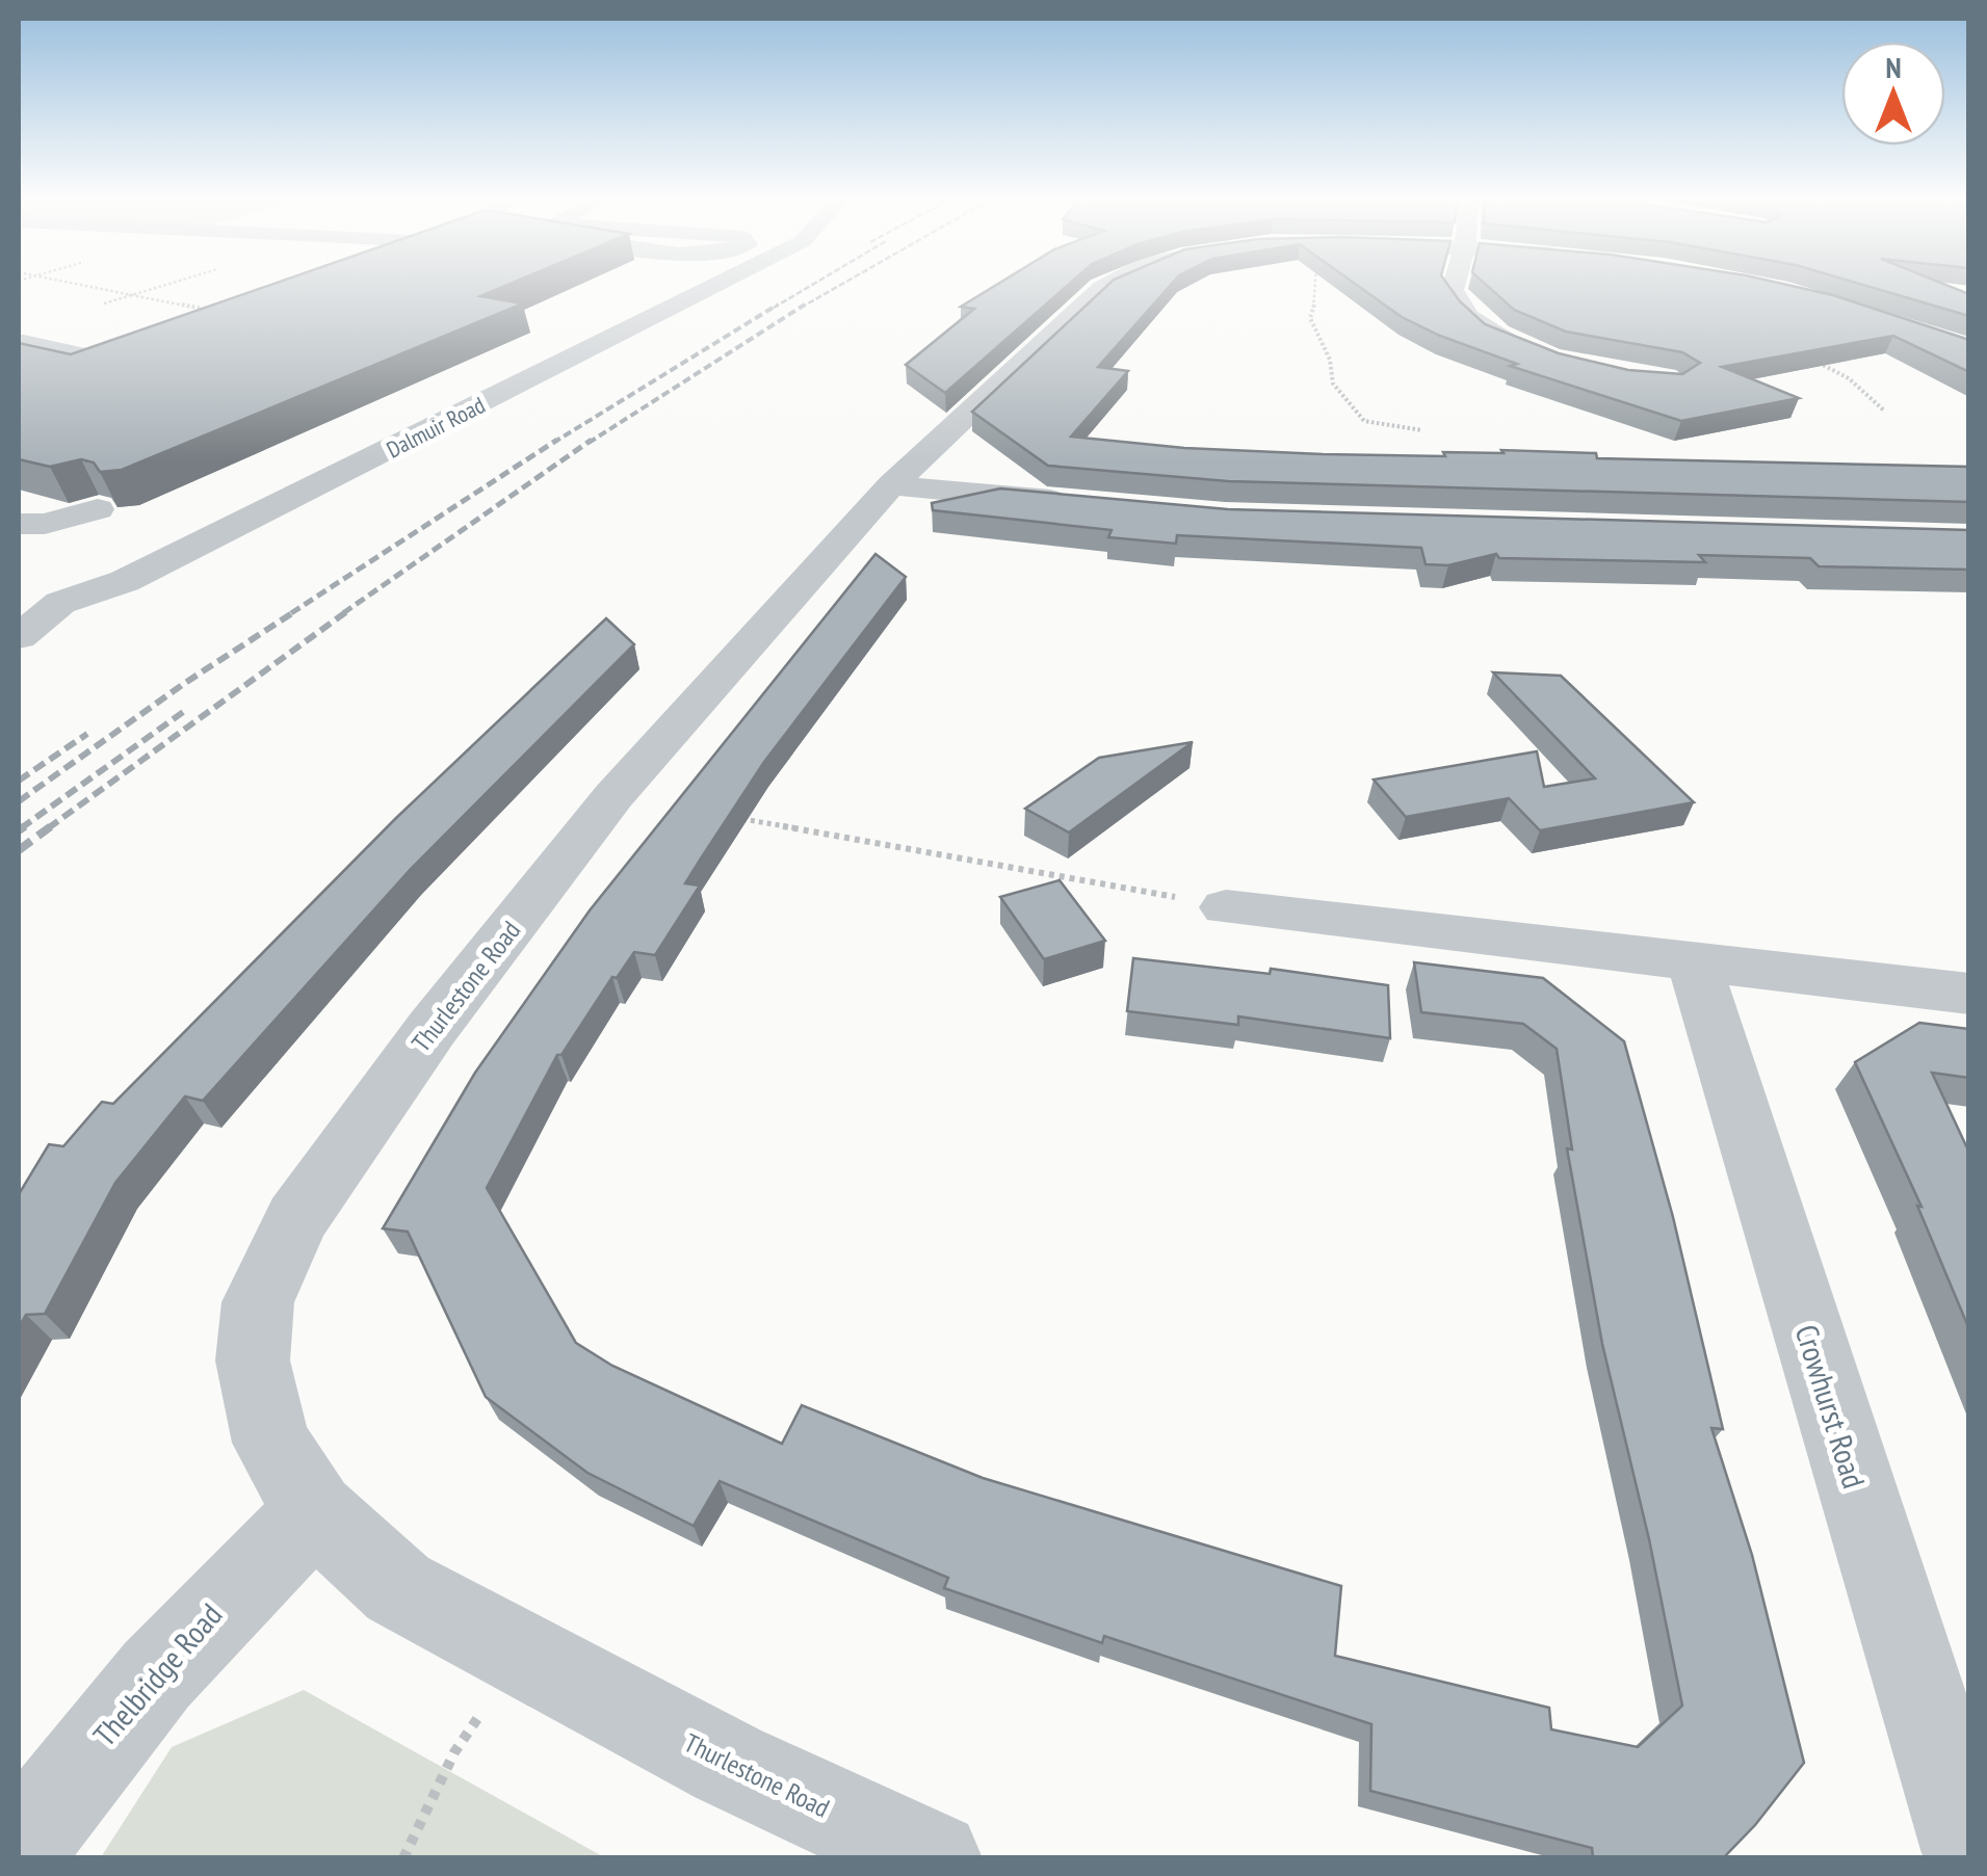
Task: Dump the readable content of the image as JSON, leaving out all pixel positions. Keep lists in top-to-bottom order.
{
  "streets": {
    "street": [
      "Dalmuir Road",
      "Thurlestone Road",
      "Crowhurst Road",
      "Thelbridge Road"
    ]
  },
  "crossings": [
    ["Thurlestone Road", "Thelbridge Road"]
  ],
  "north": "top"
}
